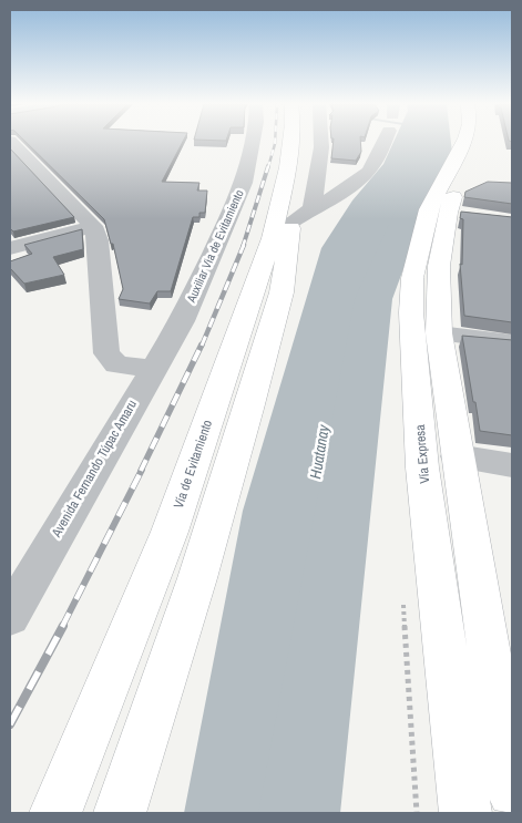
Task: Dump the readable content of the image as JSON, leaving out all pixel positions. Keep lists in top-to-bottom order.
{
  "streets": {
    "main road": ["Vía Expresa", "Vía de Evitamiento"],
    "street": ["Auxiliar Via de Evitamiento", "Avenida Fernando Túpac Amaru"]
  },
  "crossings": [
    ["Auxiliar Via de Evitamiento", "Avenida Fernando Túpac Amaru"]
  ],
  "water": ["Huatanay"]
}
